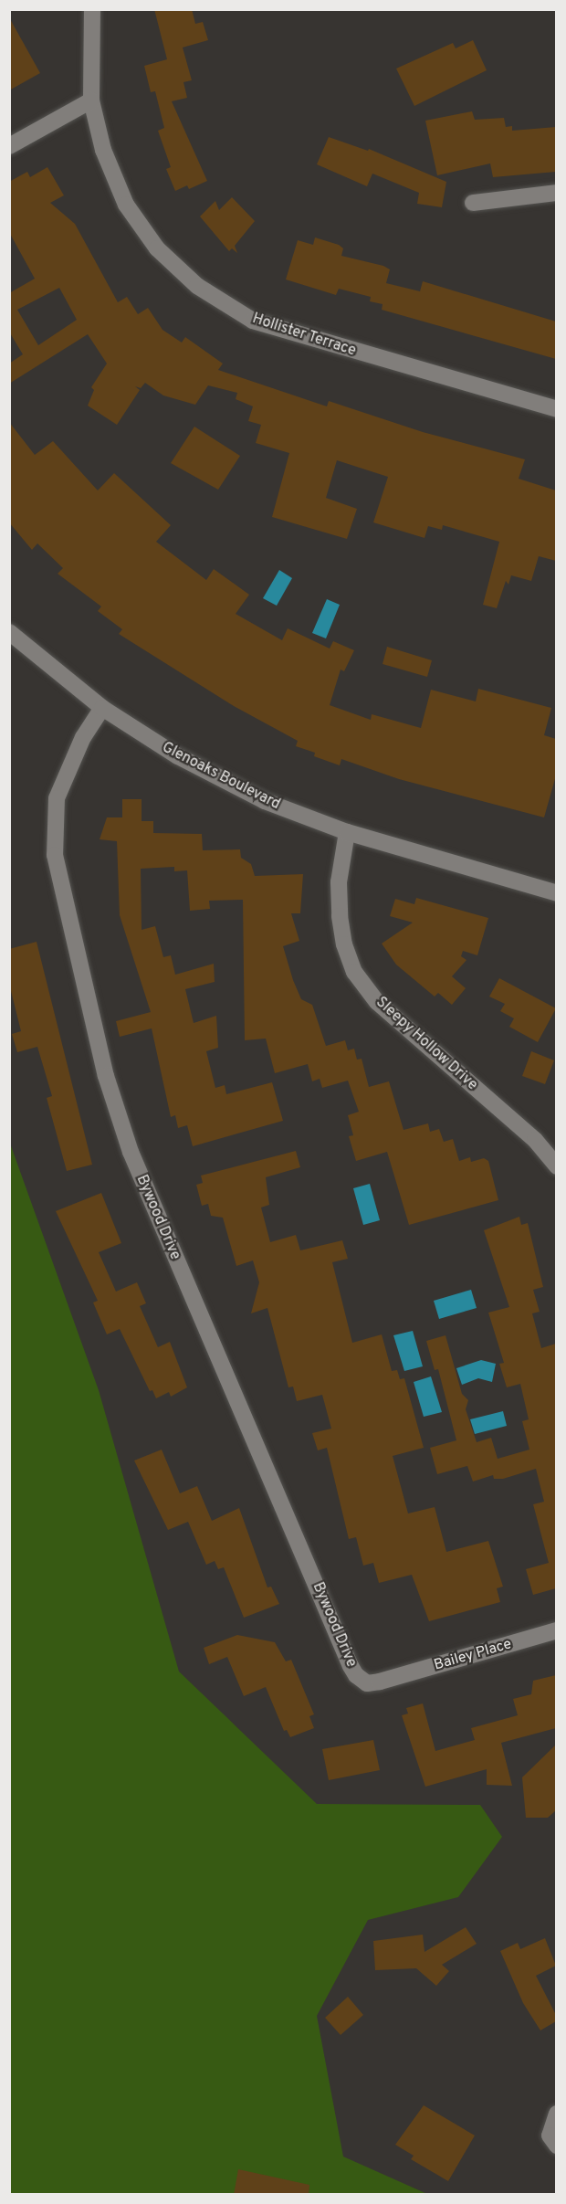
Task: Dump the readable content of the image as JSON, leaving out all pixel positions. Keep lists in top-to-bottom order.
{
  "streets": {
    "street": [
      "Hollister Terrace",
      "Glenoaks Boulevard",
      "Sleepy Hollow Drive",
      "Bywood Drive",
      "Bailey Place"
    ]
  },
  "crossings": [
    ["Glenoaks Boulevard", "Sleepy Hollow Drive"],
    ["Glenoaks Boulevard", "Bywood Drive"],
    ["Bywood Drive", "Bailey Place"]
  ]
}
